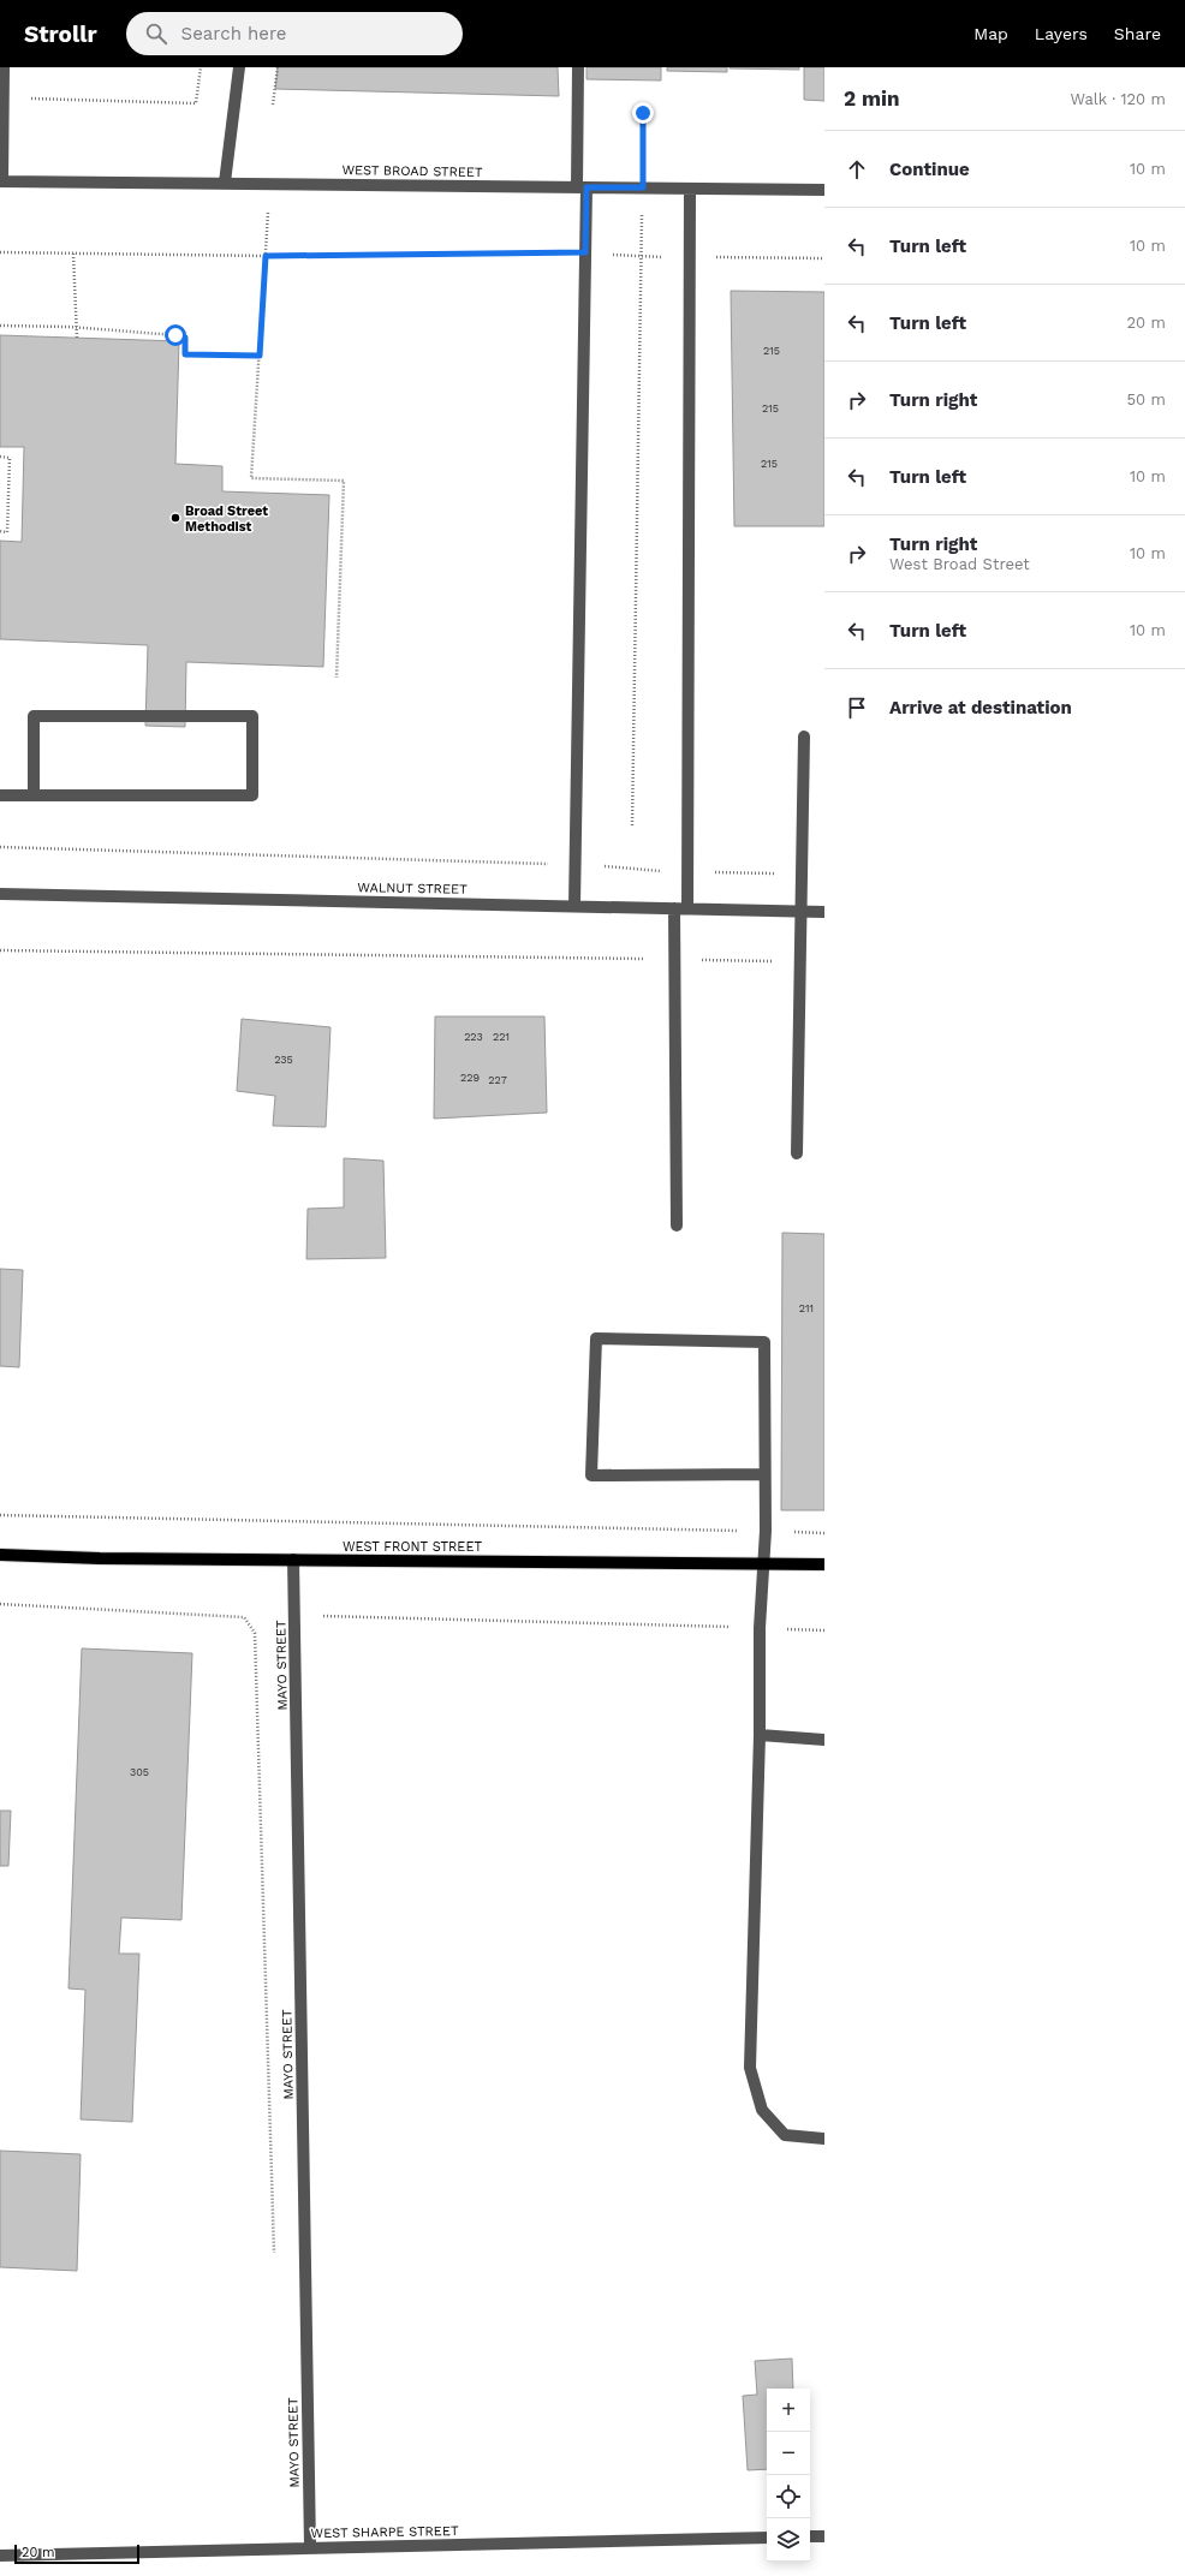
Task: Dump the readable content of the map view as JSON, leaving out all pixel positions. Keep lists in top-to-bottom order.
{
  "streets": {
    "main road": ["WEST FRONT STREET"],
    "street": [
      "WEST BROAD STREET",
      "WALNUT STREET",
      "MAYO STREET",
      "WEST SHARPE STREET"
    ]
  },
  "crossings": [
    ["WEST FRONT STREET", "MAYO STREET"],
    ["MAYO STREET", "WEST SHARPE STREET"]
  ],
  "places": ["Broad Street Methodist"],
  "house_numbers": [
    "215",
    "215",
    "215",
    "223",
    "221",
    "235",
    "229",
    "227",
    "211",
    "305"
  ],
  "scale_bar": "20 m",
  "page": {
    "header": "Strollr",
    "search": "Search here",
    "nav": ["Map", "Layers", "Share"],
    "heading": ["2 min", "Walk · 120 m"],
    "list": [
      ["Continue", "10 m"],
      ["Turn left", "10 m"],
      ["Turn left", "20 m"],
      ["Turn right", "50 m"],
      ["Turn left", "10 m"],
      ["Turn right", "West Broad Street", "10 m"],
      ["Turn left", "10 m"],
      "Arrive at destination"
    ],
    "map_buttons": ["+", "−"],
    "scale": "20 m"
  }
}
